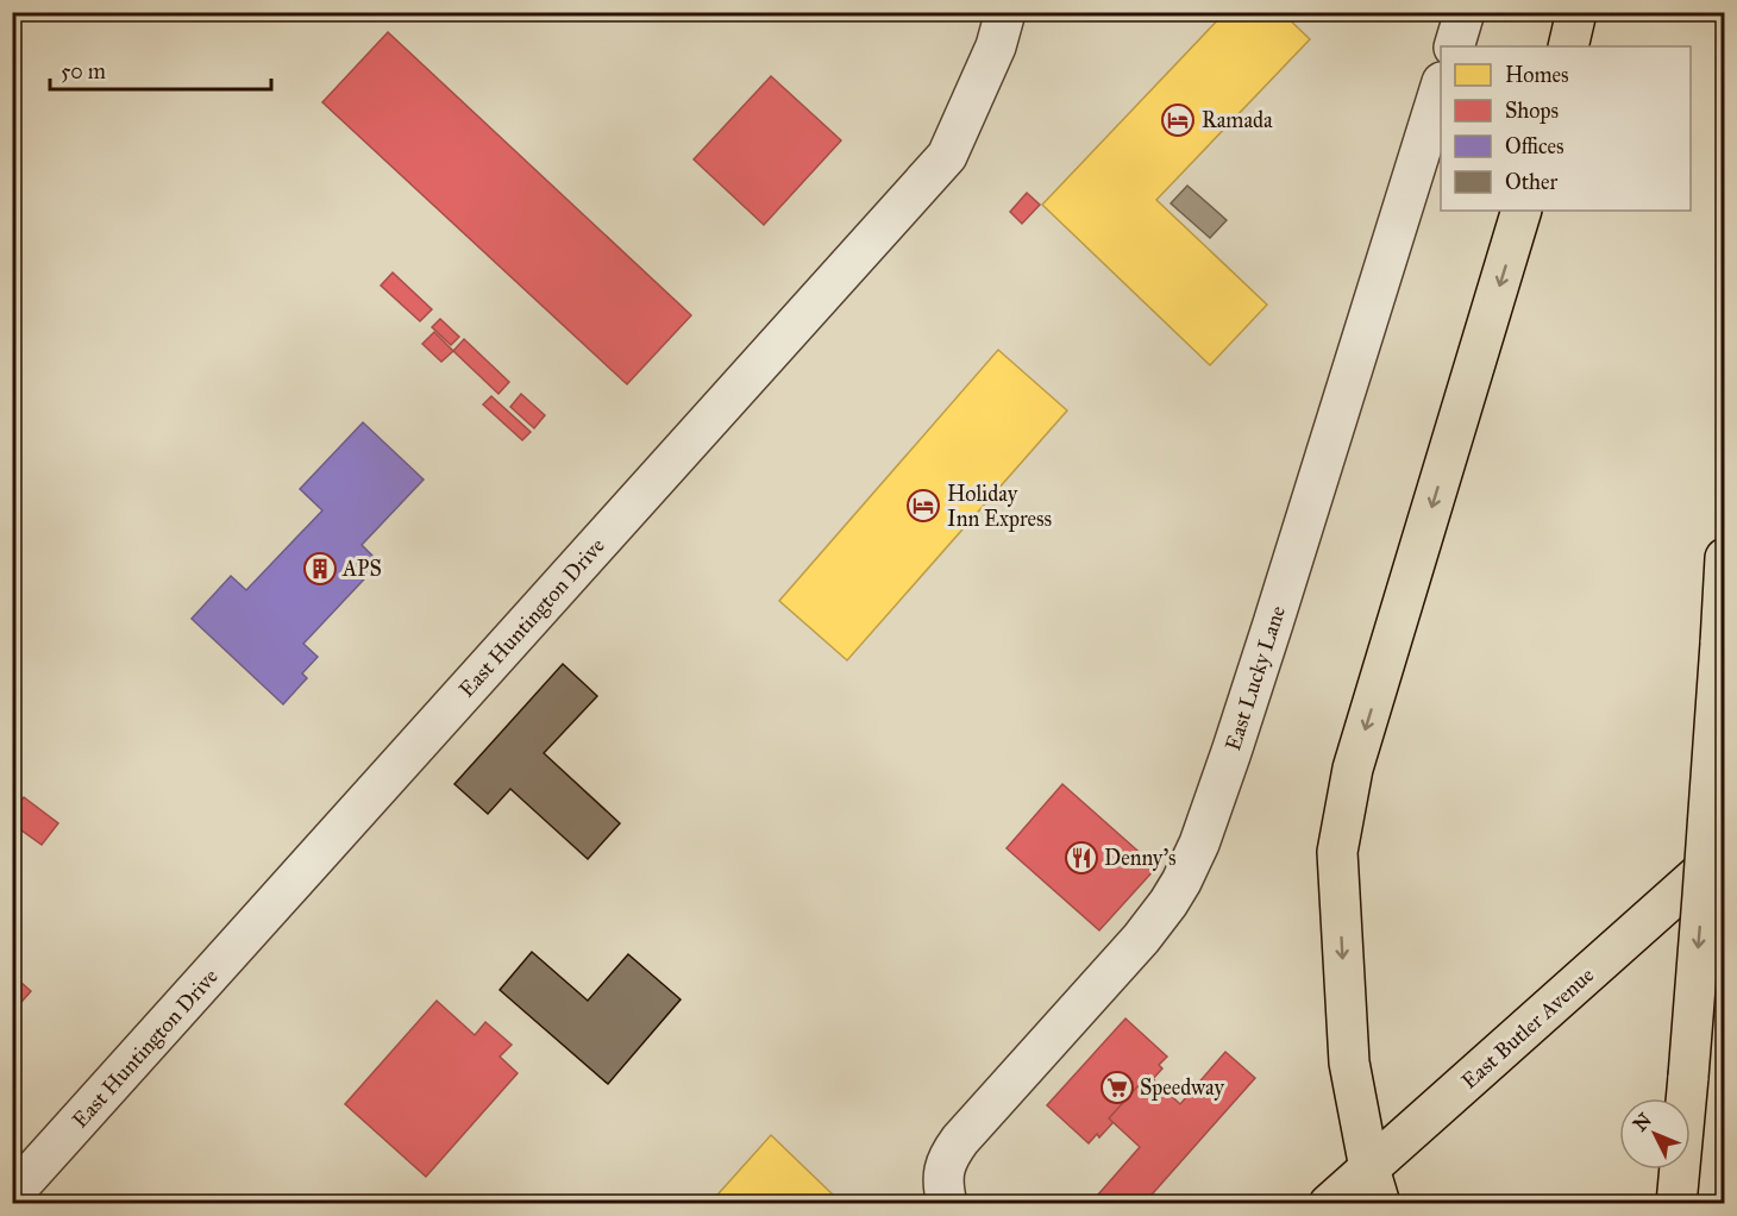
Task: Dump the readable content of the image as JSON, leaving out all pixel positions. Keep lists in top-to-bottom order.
{
  "streets": {
    "main road": ["East Butler Avenue"],
    "street": ["East Huntington Drive", "East Lucky Lane"]
  },
  "places": {
    "hotel": ["Ramada", "Holiday Inn Express"],
    "building": ["APS"],
    "restaurant": ["Denny's"],
    "supermarket": ["Speedway"]
  },
  "legend": [
    "Homes",
    "Shops",
    "Offices",
    "Other"
  ],
  "scale_bar": "50 m",
  "north": "top left"
}
